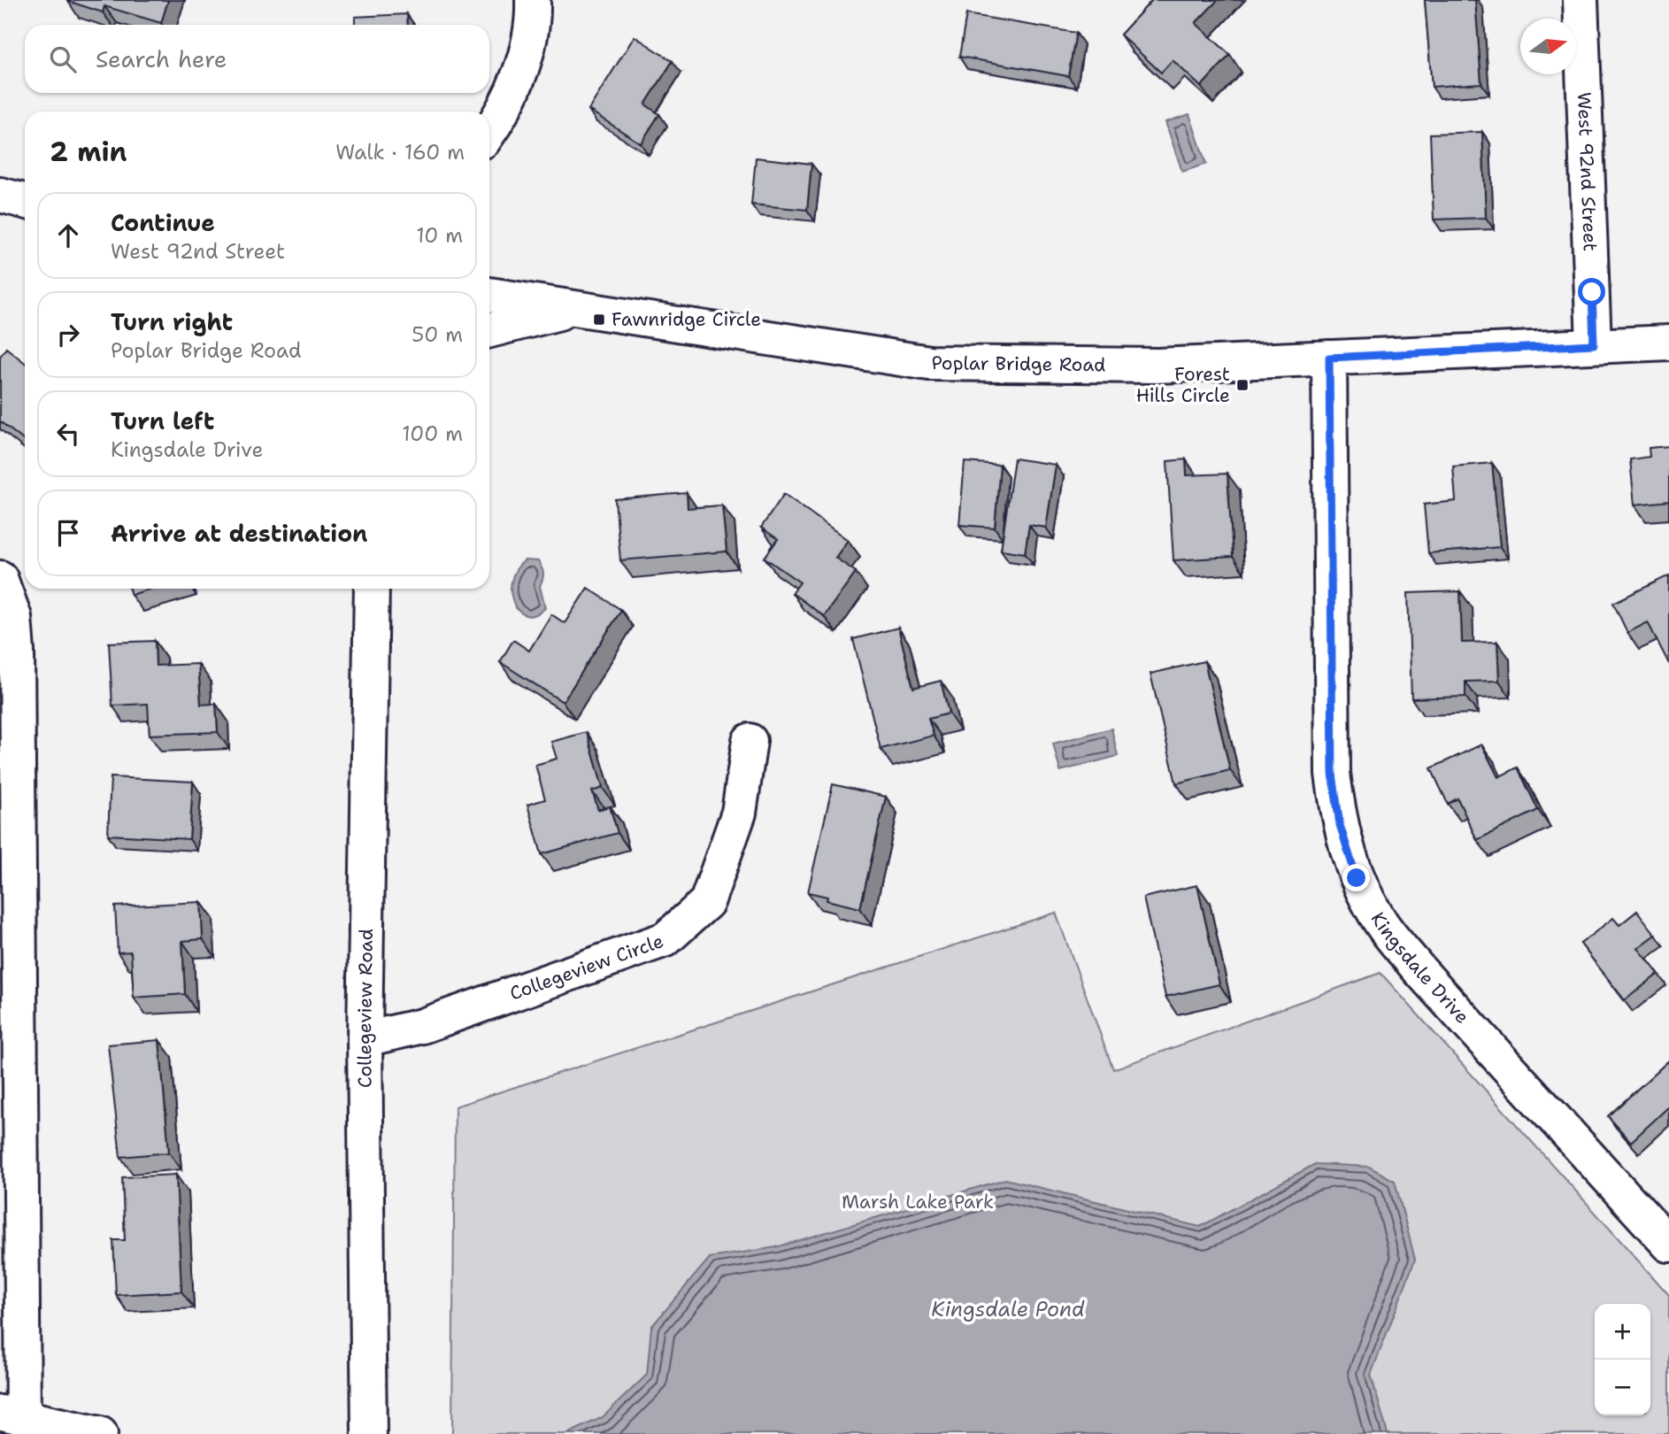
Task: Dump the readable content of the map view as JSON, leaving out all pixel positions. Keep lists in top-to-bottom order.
{
  "streets": {
    "street": [
      "West 92nd Street",
      "Poplar Bridge Road",
      "Kingsdale Drive",
      "Collegeview Circle",
      "Collegeview Road"
    ]
  },
  "crossings": [
    ["West 92nd Street", "Poplar Bridge Road"],
    ["Poplar Bridge Road", "Kingsdale Drive"],
    ["Collegeview Circle", "Collegeview Road"]
  ],
  "water": ["Kingsdale Pond"],
  "parks": ["Marsh Lake Park"],
  "places": {
    "transit": ["Fawnridge Circle", "Forest Hills Circle"]
  },
  "north": "right",
  "page": {
    "search": "Search here",
    "heading": ["2 min", "Walk · 160 m"],
    "list": [
      ["Continue", "West 92nd Street", "10 m"],
      ["Turn right", "Poplar Bridge Road", "50 m"],
      ["Turn left", "Kingsdale Drive", "100 m"],
      "Arrive at destination"
    ],
    "map_buttons": ["+", "−"]
  }
}
